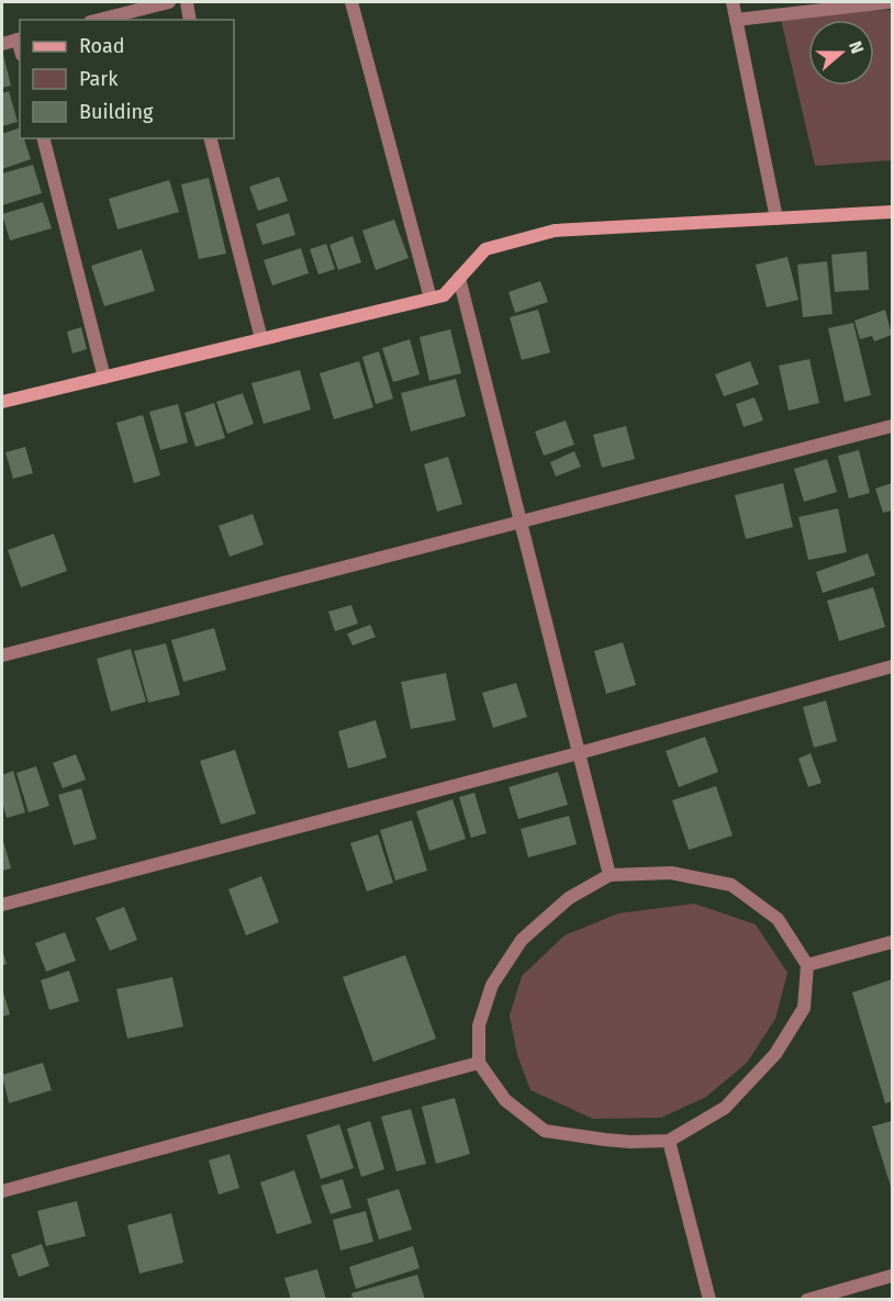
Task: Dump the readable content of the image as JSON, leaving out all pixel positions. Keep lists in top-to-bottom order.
{
  "legend": ["Road", "Park", "Building"],
  "north": "right"
}
